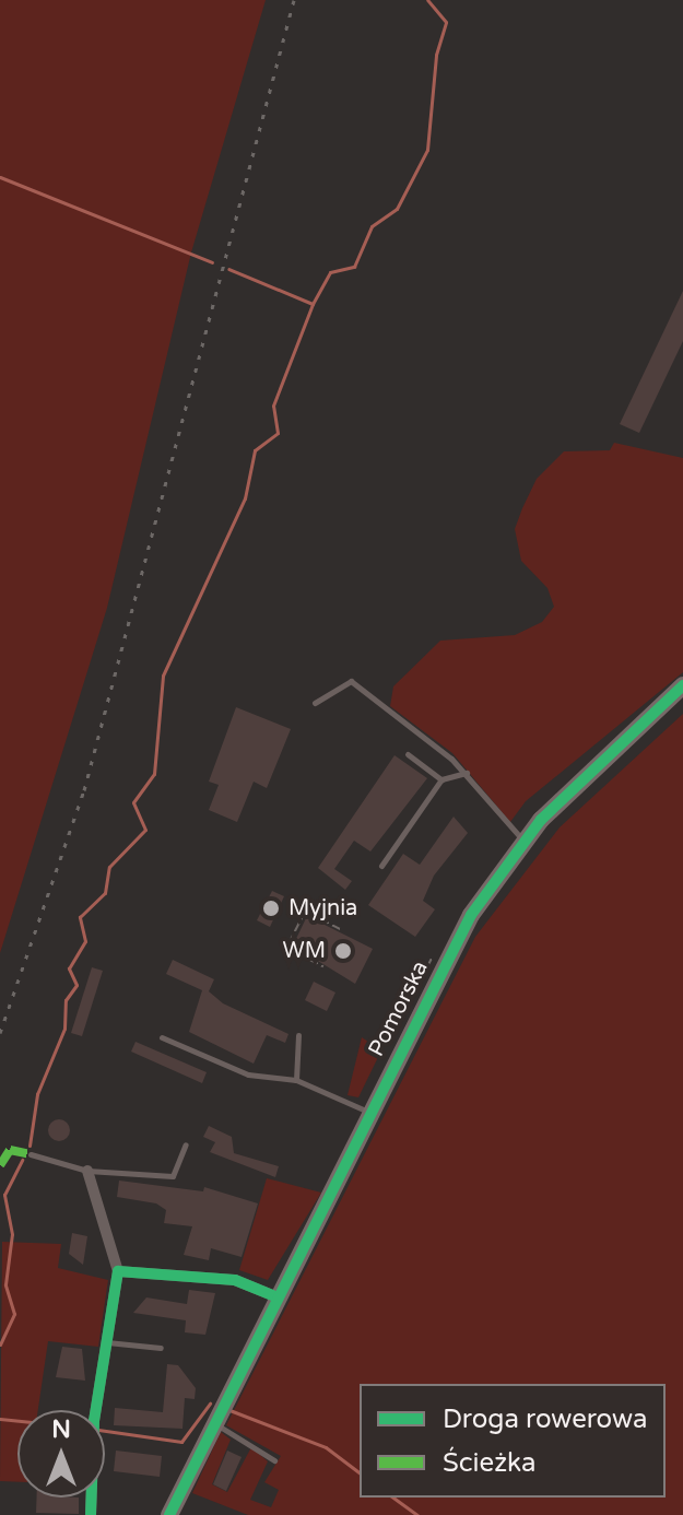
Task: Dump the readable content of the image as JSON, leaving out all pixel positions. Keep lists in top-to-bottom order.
{
  "streets": {
    "main road": ["Pomorska"]
  },
  "places": ["Myjnia", "WM"],
  "legend": ["Droga rowerowa", "Ścieżka"],
  "north": "top"
}
